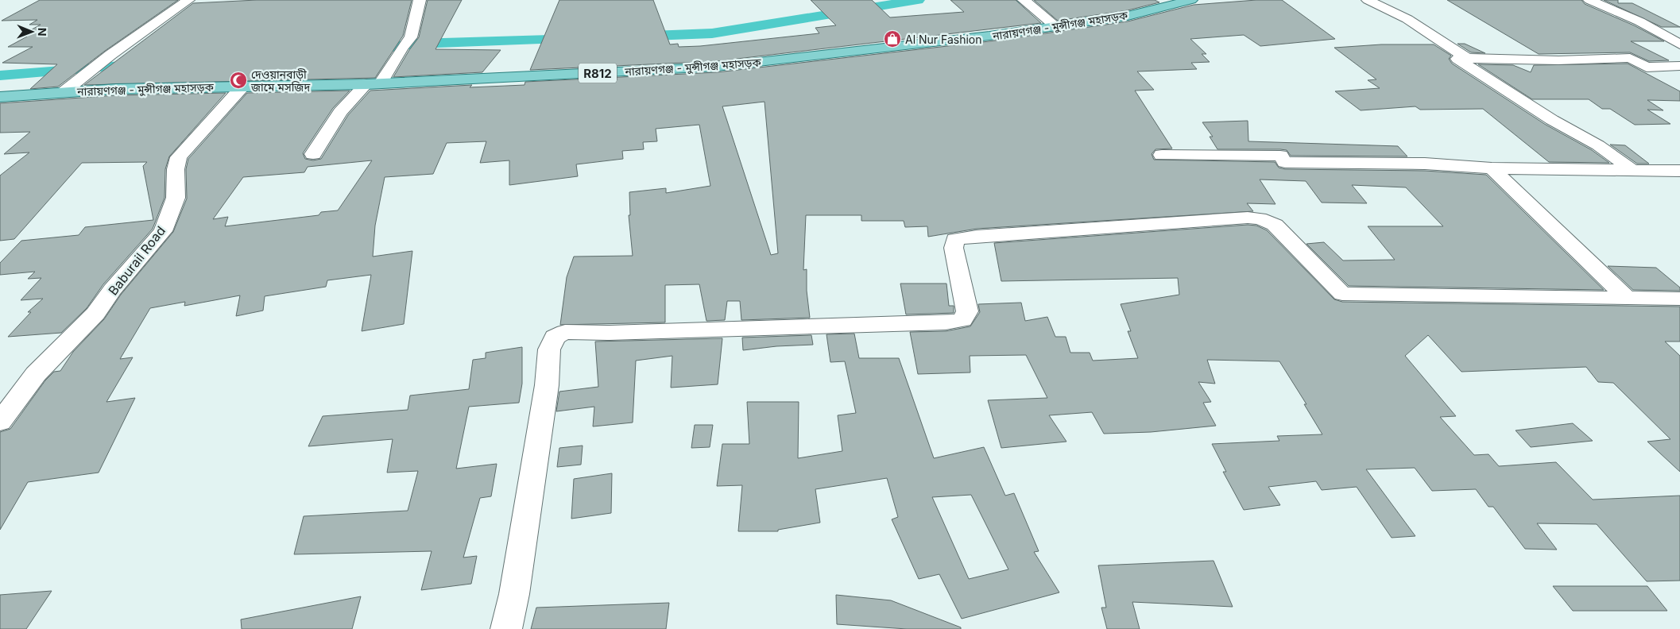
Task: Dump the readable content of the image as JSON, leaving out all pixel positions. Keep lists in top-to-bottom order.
{
  "streets": {
    "main road": ["নারায়ণগঞ্জ - মুন্সীগঞ্জ মহাসড়ক", "R812"],
    "street": ["Baburail Road"]
  },
  "crossings": [
    ["নারায়ণগঞ্জ - মুন্সীগঞ্জ মহাসড়ক", "Baburail Road"]
  ],
  "places": {
    "shop": ["Al Nur Fashion"],
    "mosque": ["দেওয়ানবাড়ী জামে মসজিদ"]
  },
  "north": "right"
}
